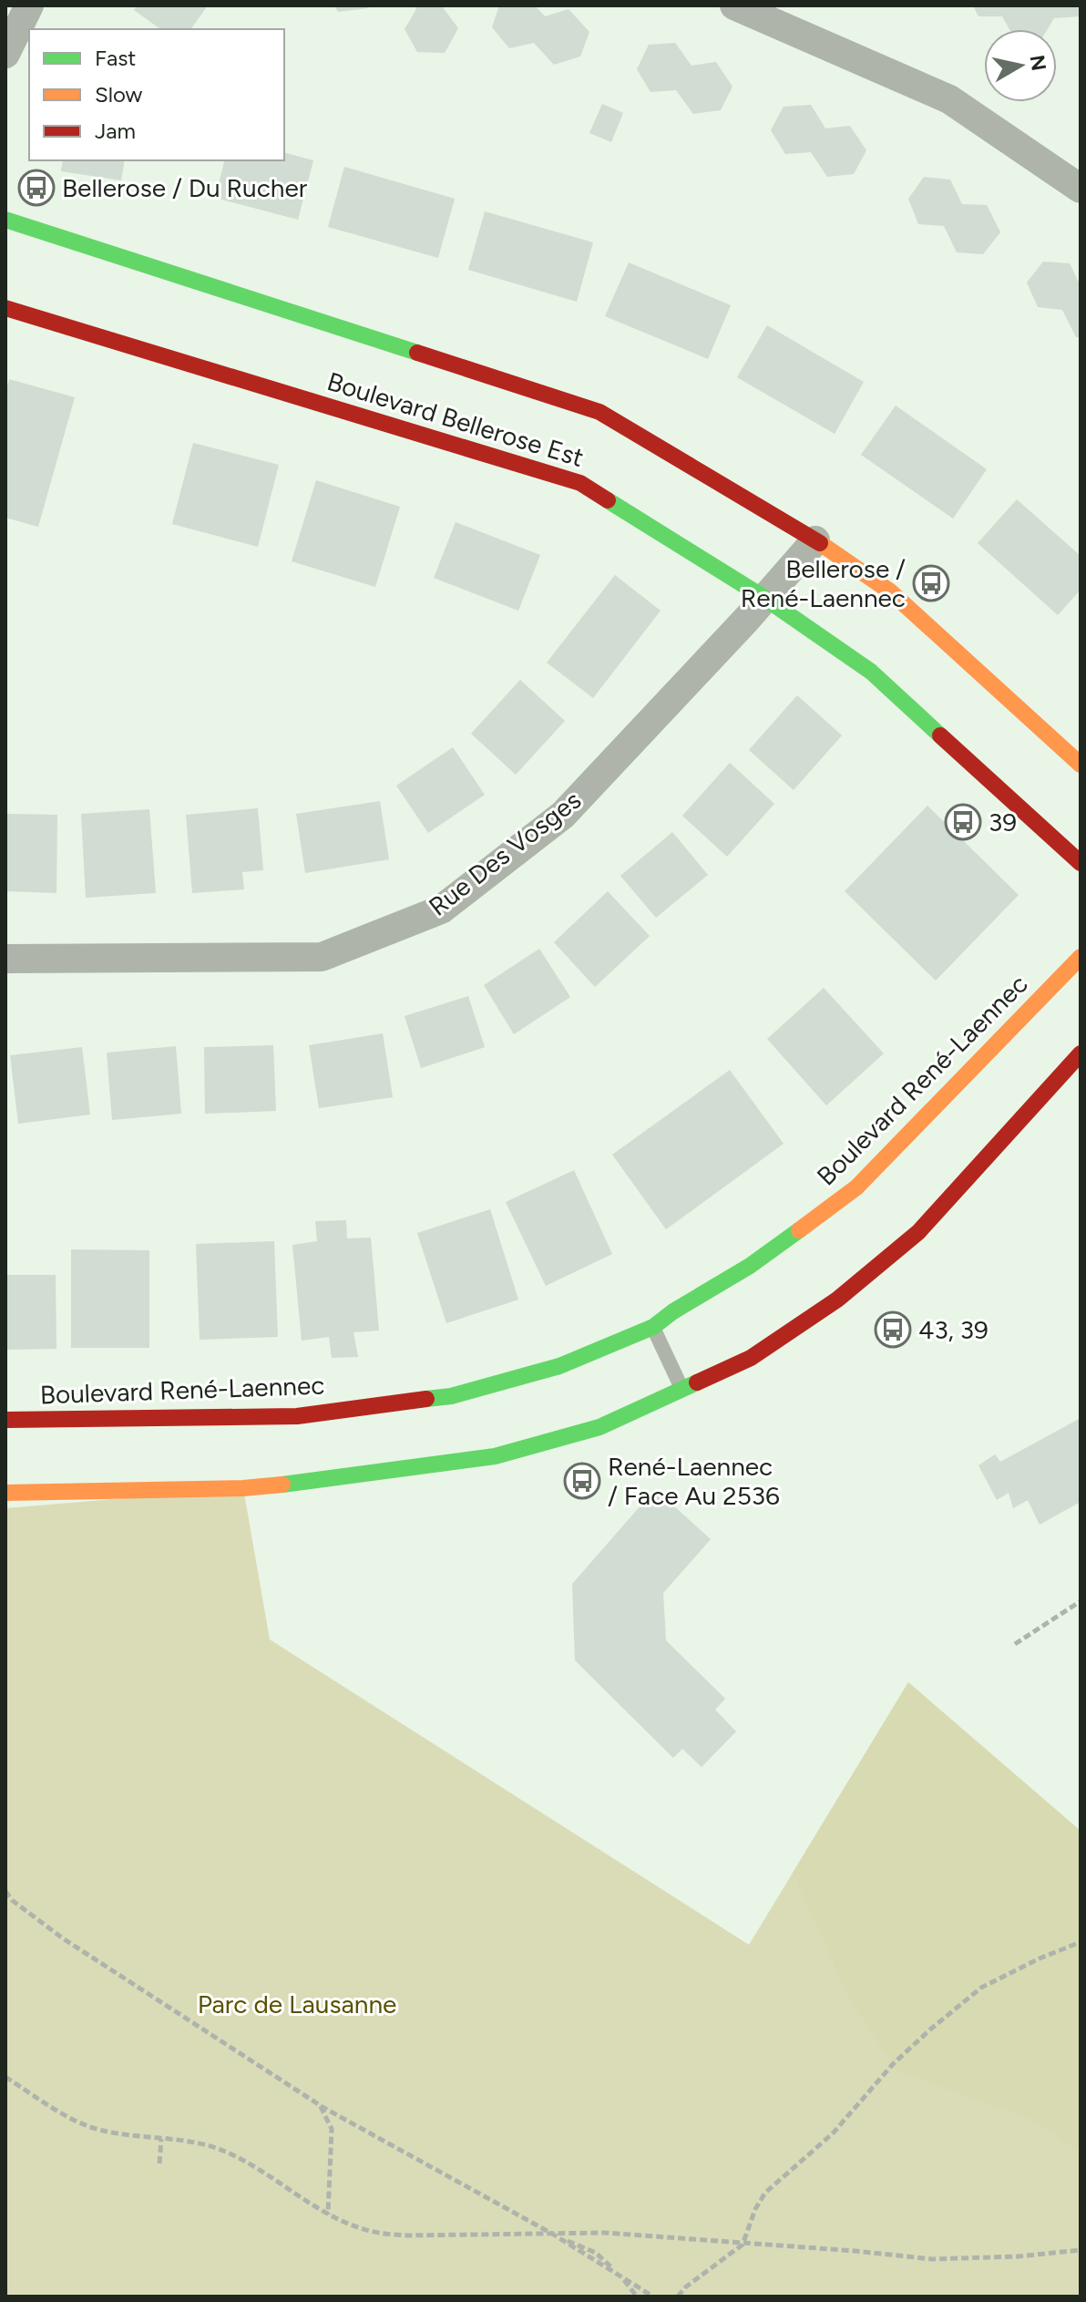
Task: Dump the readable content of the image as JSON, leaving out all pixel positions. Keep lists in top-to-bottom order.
{
  "streets": {
    "street": ["Boulevard Bellerose Est", "Rue Des Vosges", "Boulevard René-Laennec"]
  },
  "crossings": [
    ["Boulevard Bellerose Est", "Rue Des Vosges"]
  ],
  "parks": ["Parc de Lausanne"],
  "places": {
    "bus stop": [
      "Bellerose / Du Rucher",
      "Bellerose / René-Laennec",
      "39",
      "43, 39",
      "René-Laennec / Face Au 2536"
    ]
  },
  "legend": ["Fast", "Slow", "Jam"],
  "north": "right"
}
